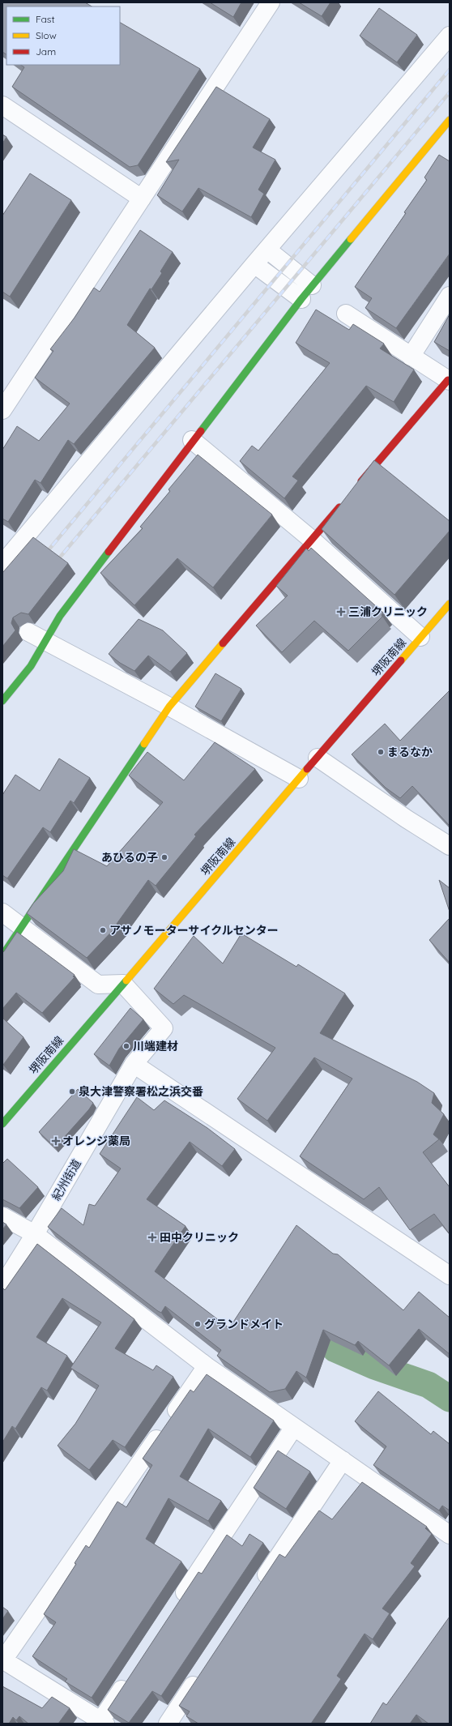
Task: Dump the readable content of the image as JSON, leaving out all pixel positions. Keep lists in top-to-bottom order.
{
  "streets": {
    "street": ["堺阪南線", "紀州街道"]
  },
  "crossings": [
    ["堺阪南線", "紀州街道"]
  ],
  "places": {
    "health": ["三浦クリニック", "オレンジ薬局", "田中クリニック"],
    "other": [
      "まるなか",
      "あひるの子",
      "アサノモーターサイクルセンター",
      "川端建材",
      "泉大津警察署松之浜交番",
      "グランドメイト"
    ]
  },
  "legend": ["Fast", "Slow", "Jam"]
}
